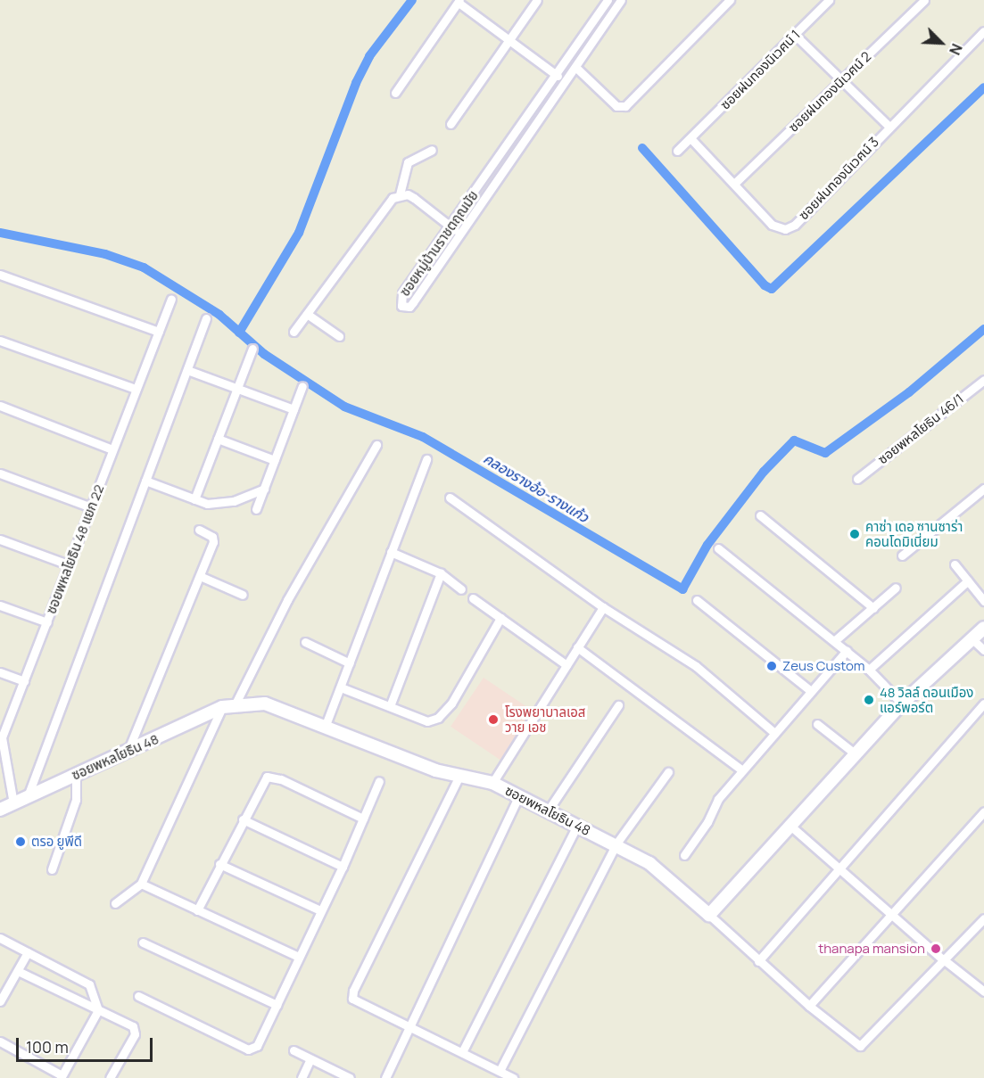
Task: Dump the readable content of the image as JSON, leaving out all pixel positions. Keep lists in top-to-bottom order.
{
  "streets": {
    "street": [
      "ซอยฝนทองนิเวศน์ 1",
      "ซอยฝนทองนิเวศน์ 2",
      "ซอยฝนทองนิเวศน์ 3",
      "ซอยหมู่บ้านราชตฤณมัย",
      "ซอยพหลโยธิน 46/1",
      "ซอยพหลโยธิน 48 แยก 22",
      "ซอยพหลโยธิน 48"
    ]
  },
  "crossings": [
    ["ซอยฝนทองนิเวศน์ 1", "ซอยฝนทองนิเวศน์ 3"],
    ["ซอยฝนทองนิเวศน์ 2", "ซอยฝนทองนิเวศน์ 3"],
    ["ซอยพหลโยธิน 48 แยก 22", "ซอยพหลโยธิน 48"]
  ],
  "water": ["คลองรางอ้อ-รางแก้ว"],
  "places": [
    "คาซ่า เดอ ซานซาร่า คอนโดมิเนี่ยม",
    "Zeus Custom",
    "48 วิลล์ ดอนเมือง แอร์พอร์ต",
    "โรงพยาบาลเอส วาย เอช",
    "ตรอ ยูพีดี",
    "thanapa mansion"
  ],
  "scale_bar": "100 m",
  "north": "bottom right"
}
